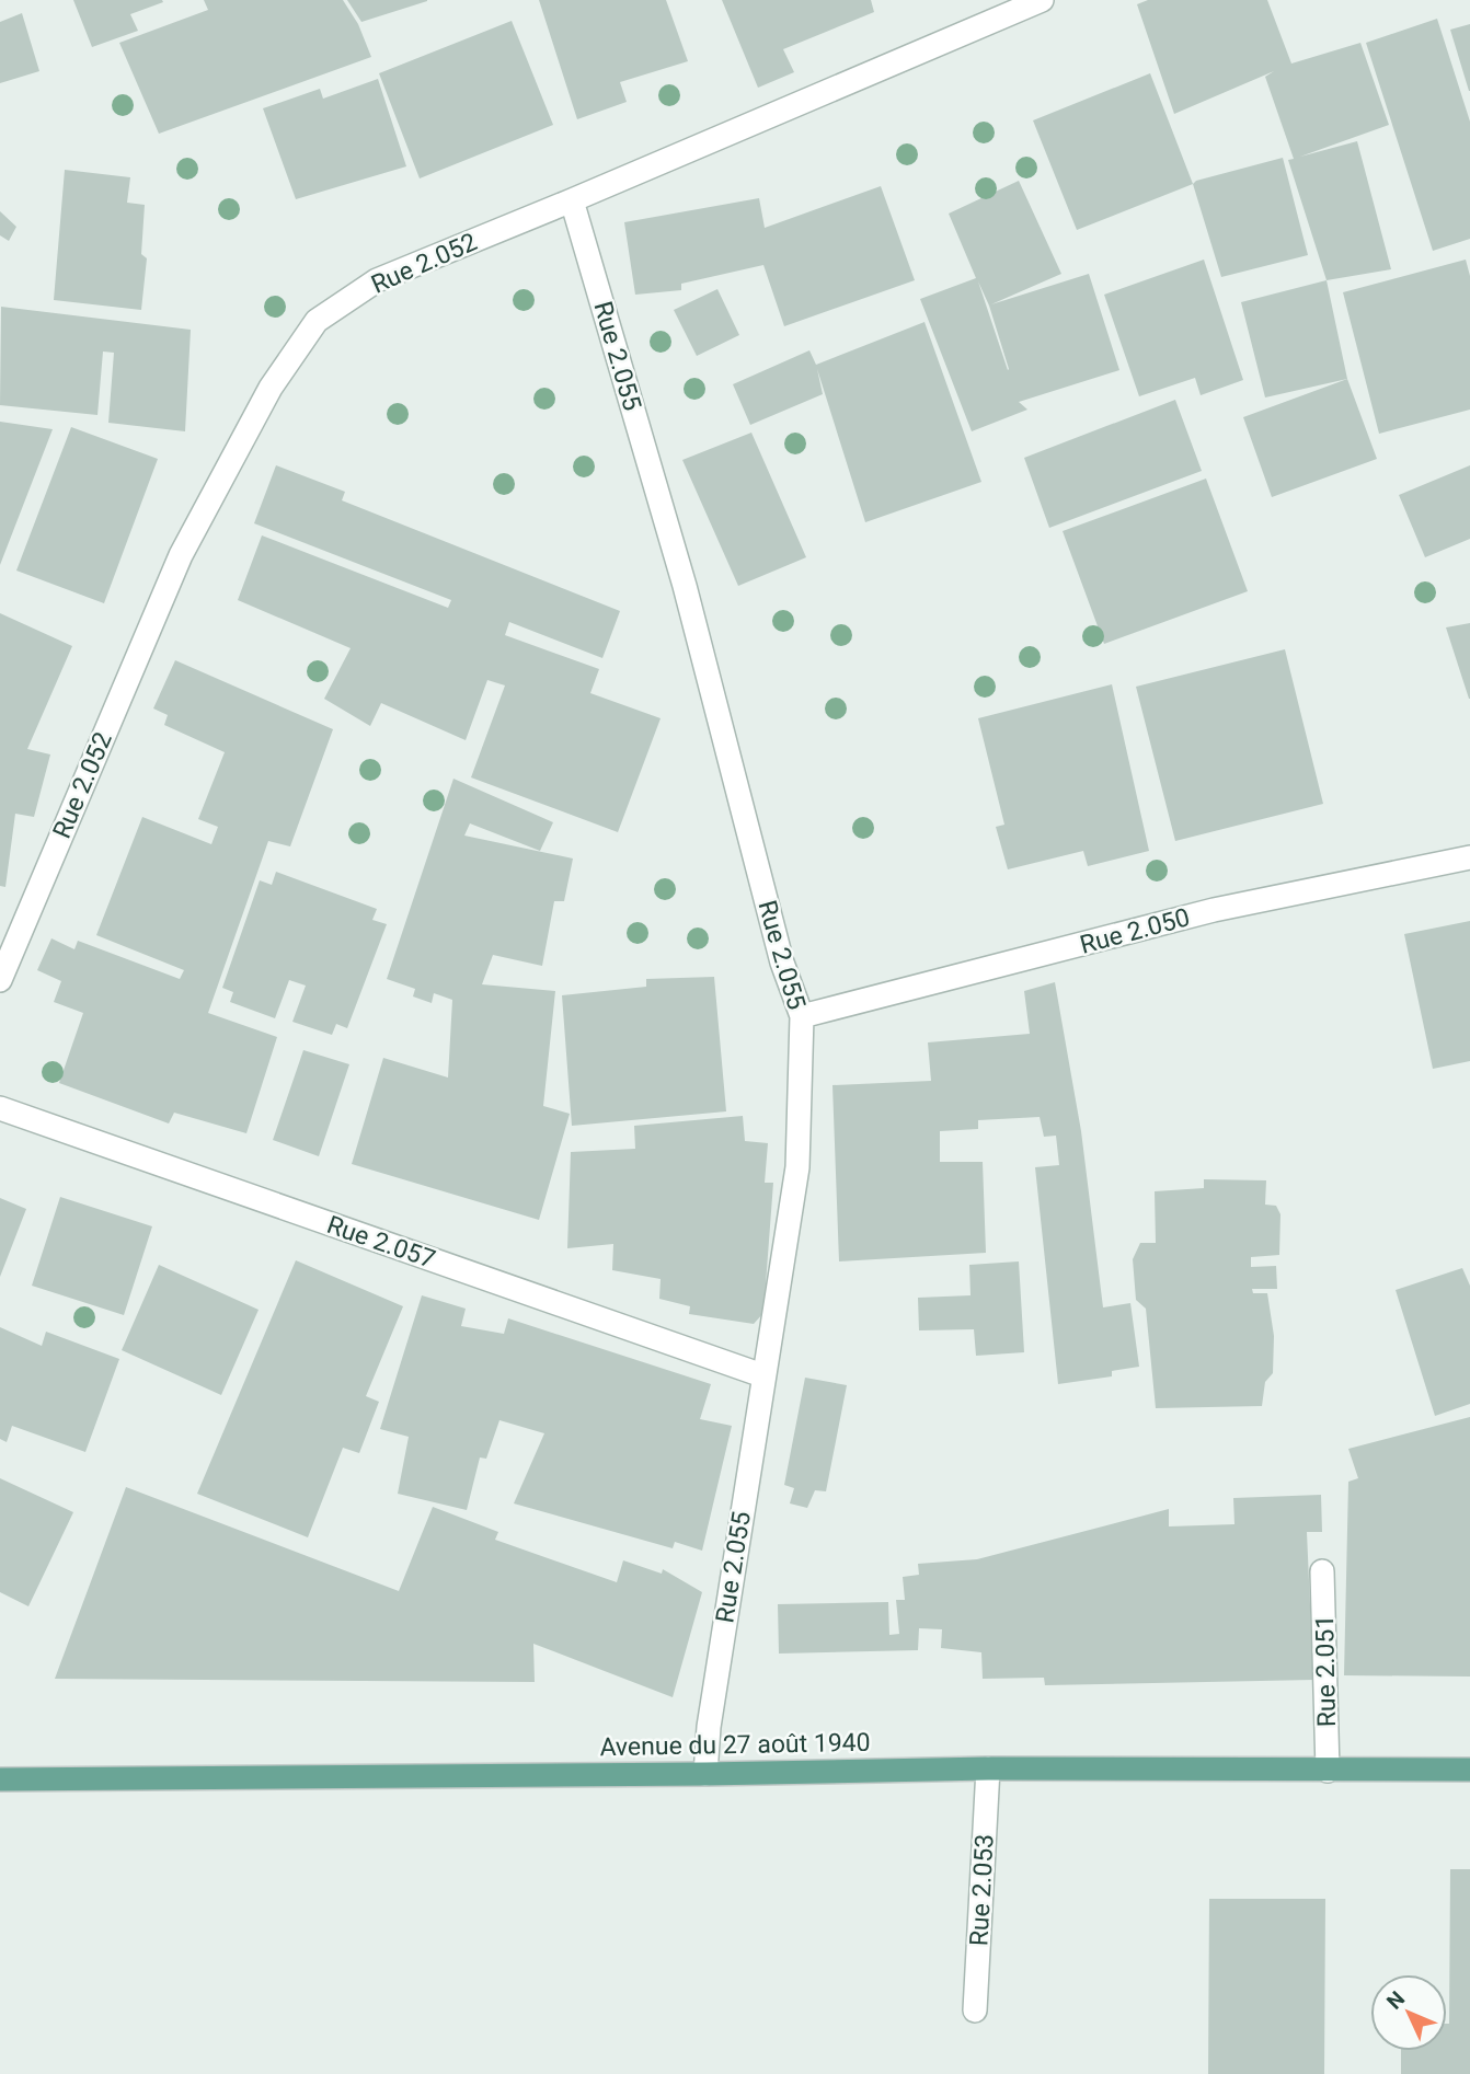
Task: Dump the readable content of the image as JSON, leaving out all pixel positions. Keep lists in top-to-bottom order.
{
  "streets": {
    "main road": ["Avenue du 27 août 1940"],
    "street": [
      "Rue 2.052",
      "Rue 2.055",
      "Rue 2.050",
      "Rue 2.057",
      "Rue 2.051",
      "Rue 2.053"
    ]
  },
  "crossings": [
    ["Rue 2.052", "Rue 2.055"],
    ["Rue 2.055", "Rue 2.050"],
    ["Rue 2.055", "Rue 2.057"],
    ["Rue 2.055", "Avenue du 27 août 1940"],
    ["Rue 2.051", "Avenue du 27 août 1940"],
    ["Avenue du 27 août 1940", "Rue 2.053"]
  ],
  "north": "top left"
}
